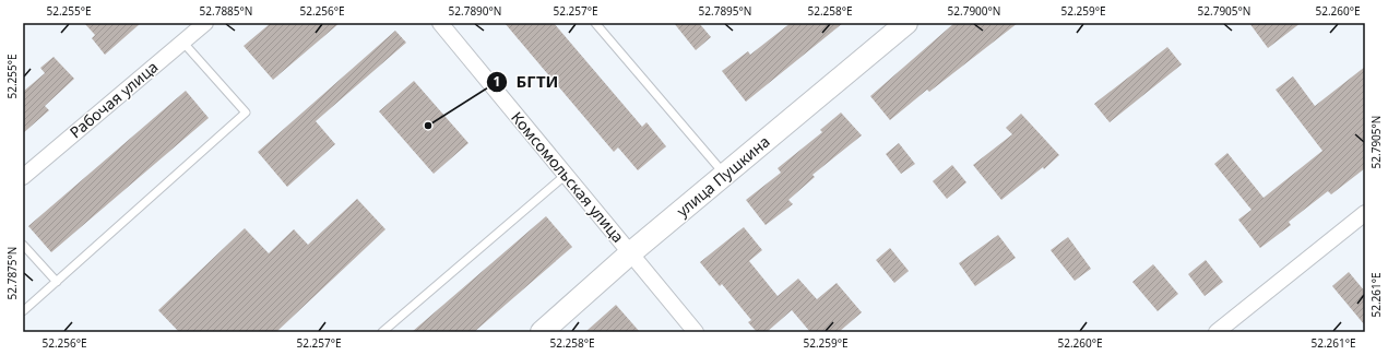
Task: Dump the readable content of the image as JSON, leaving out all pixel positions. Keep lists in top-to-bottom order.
{
  "streets": {
    "main road": ["улица Пушкина"],
    "street": ["Рабочая улица", "Комсомольская улица"]
  },
  "crossings": [
    ["улица Пушкина", "Комсомольская улица"]
  ],
  "places": ["БГТИ"],
  "coordinates": [
    "52.255°E",
    "52.7885°N",
    "52.256°E",
    "52.7890°N",
    "52.257°E",
    "52.7895°N",
    "52.258°E",
    "52.7900°N",
    "52.259°E",
    "52.7905°N",
    "52.260°E",
    "52.7875°N",
    "52.261°E"
  ]
}
